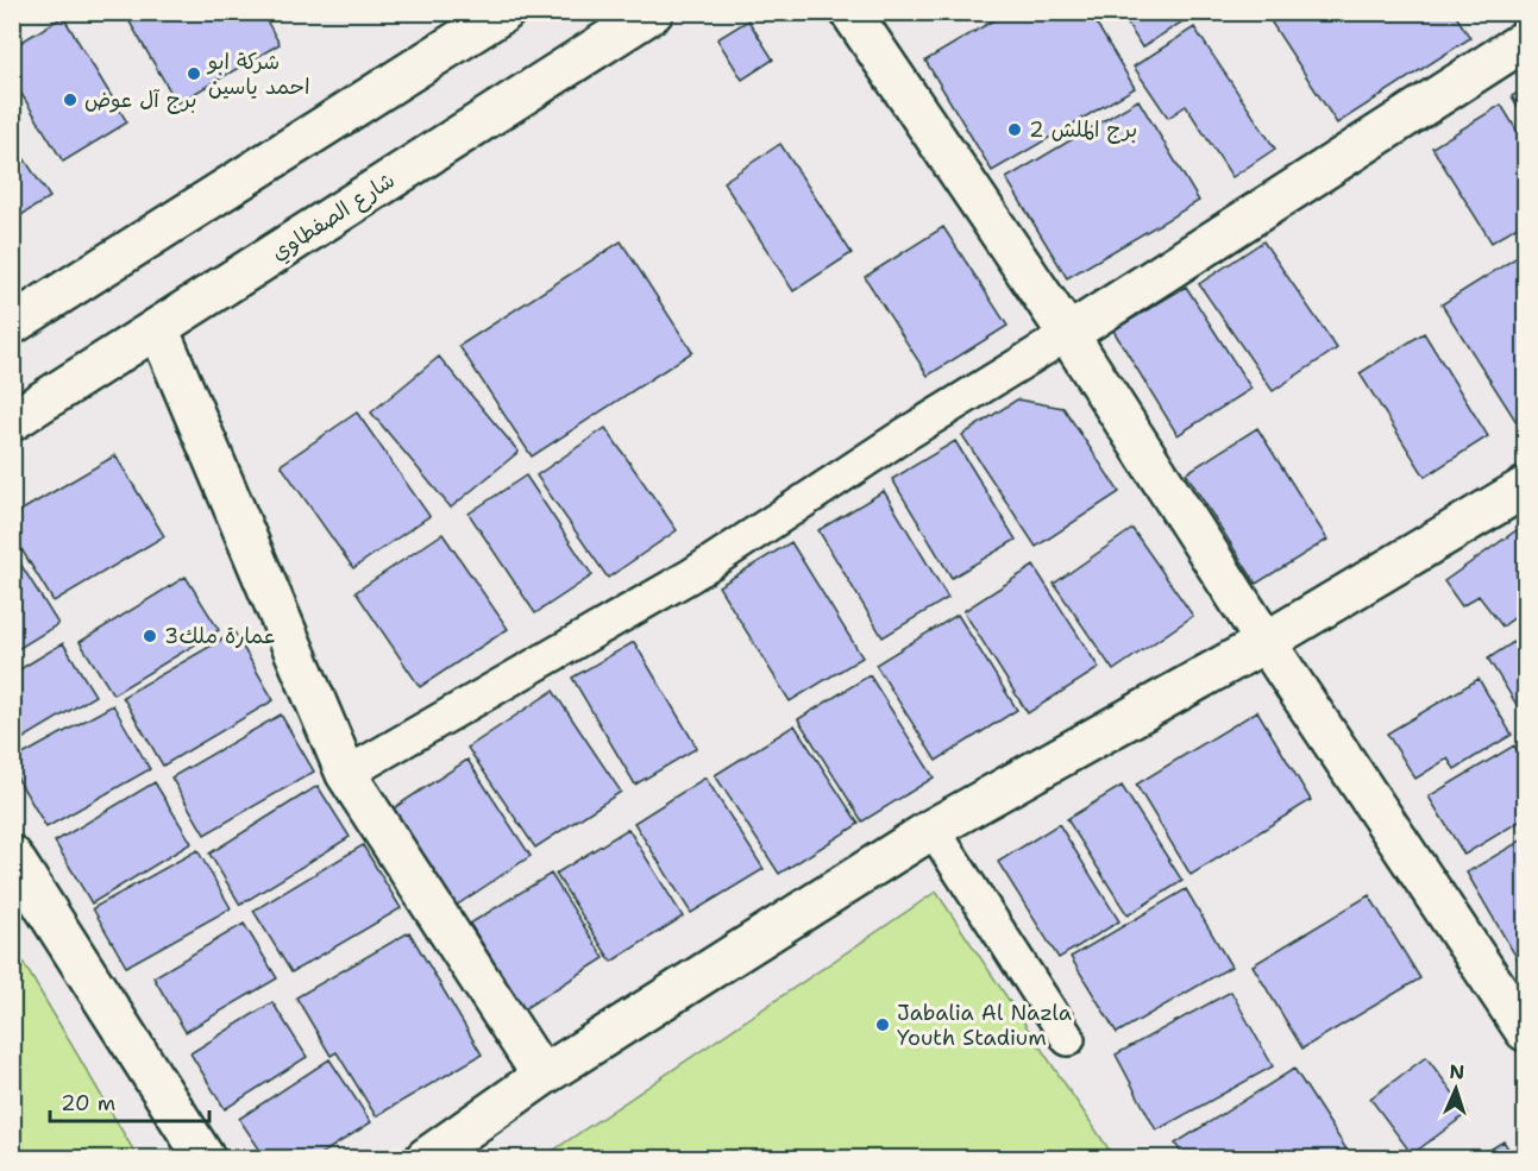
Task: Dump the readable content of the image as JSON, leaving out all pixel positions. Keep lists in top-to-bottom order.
{
  "streets": {
    "street": ["شارع الصفطاوي"]
  },
  "places": [
    "شركة ابو احمد ياسين",
    "برج آل عوض",
    "برج الملش 2",
    "عمارة ملك3",
    "Jabalia Al Nazla Youth Stadium"
  ],
  "scale_bar": "20 m",
  "north": "top"
}
